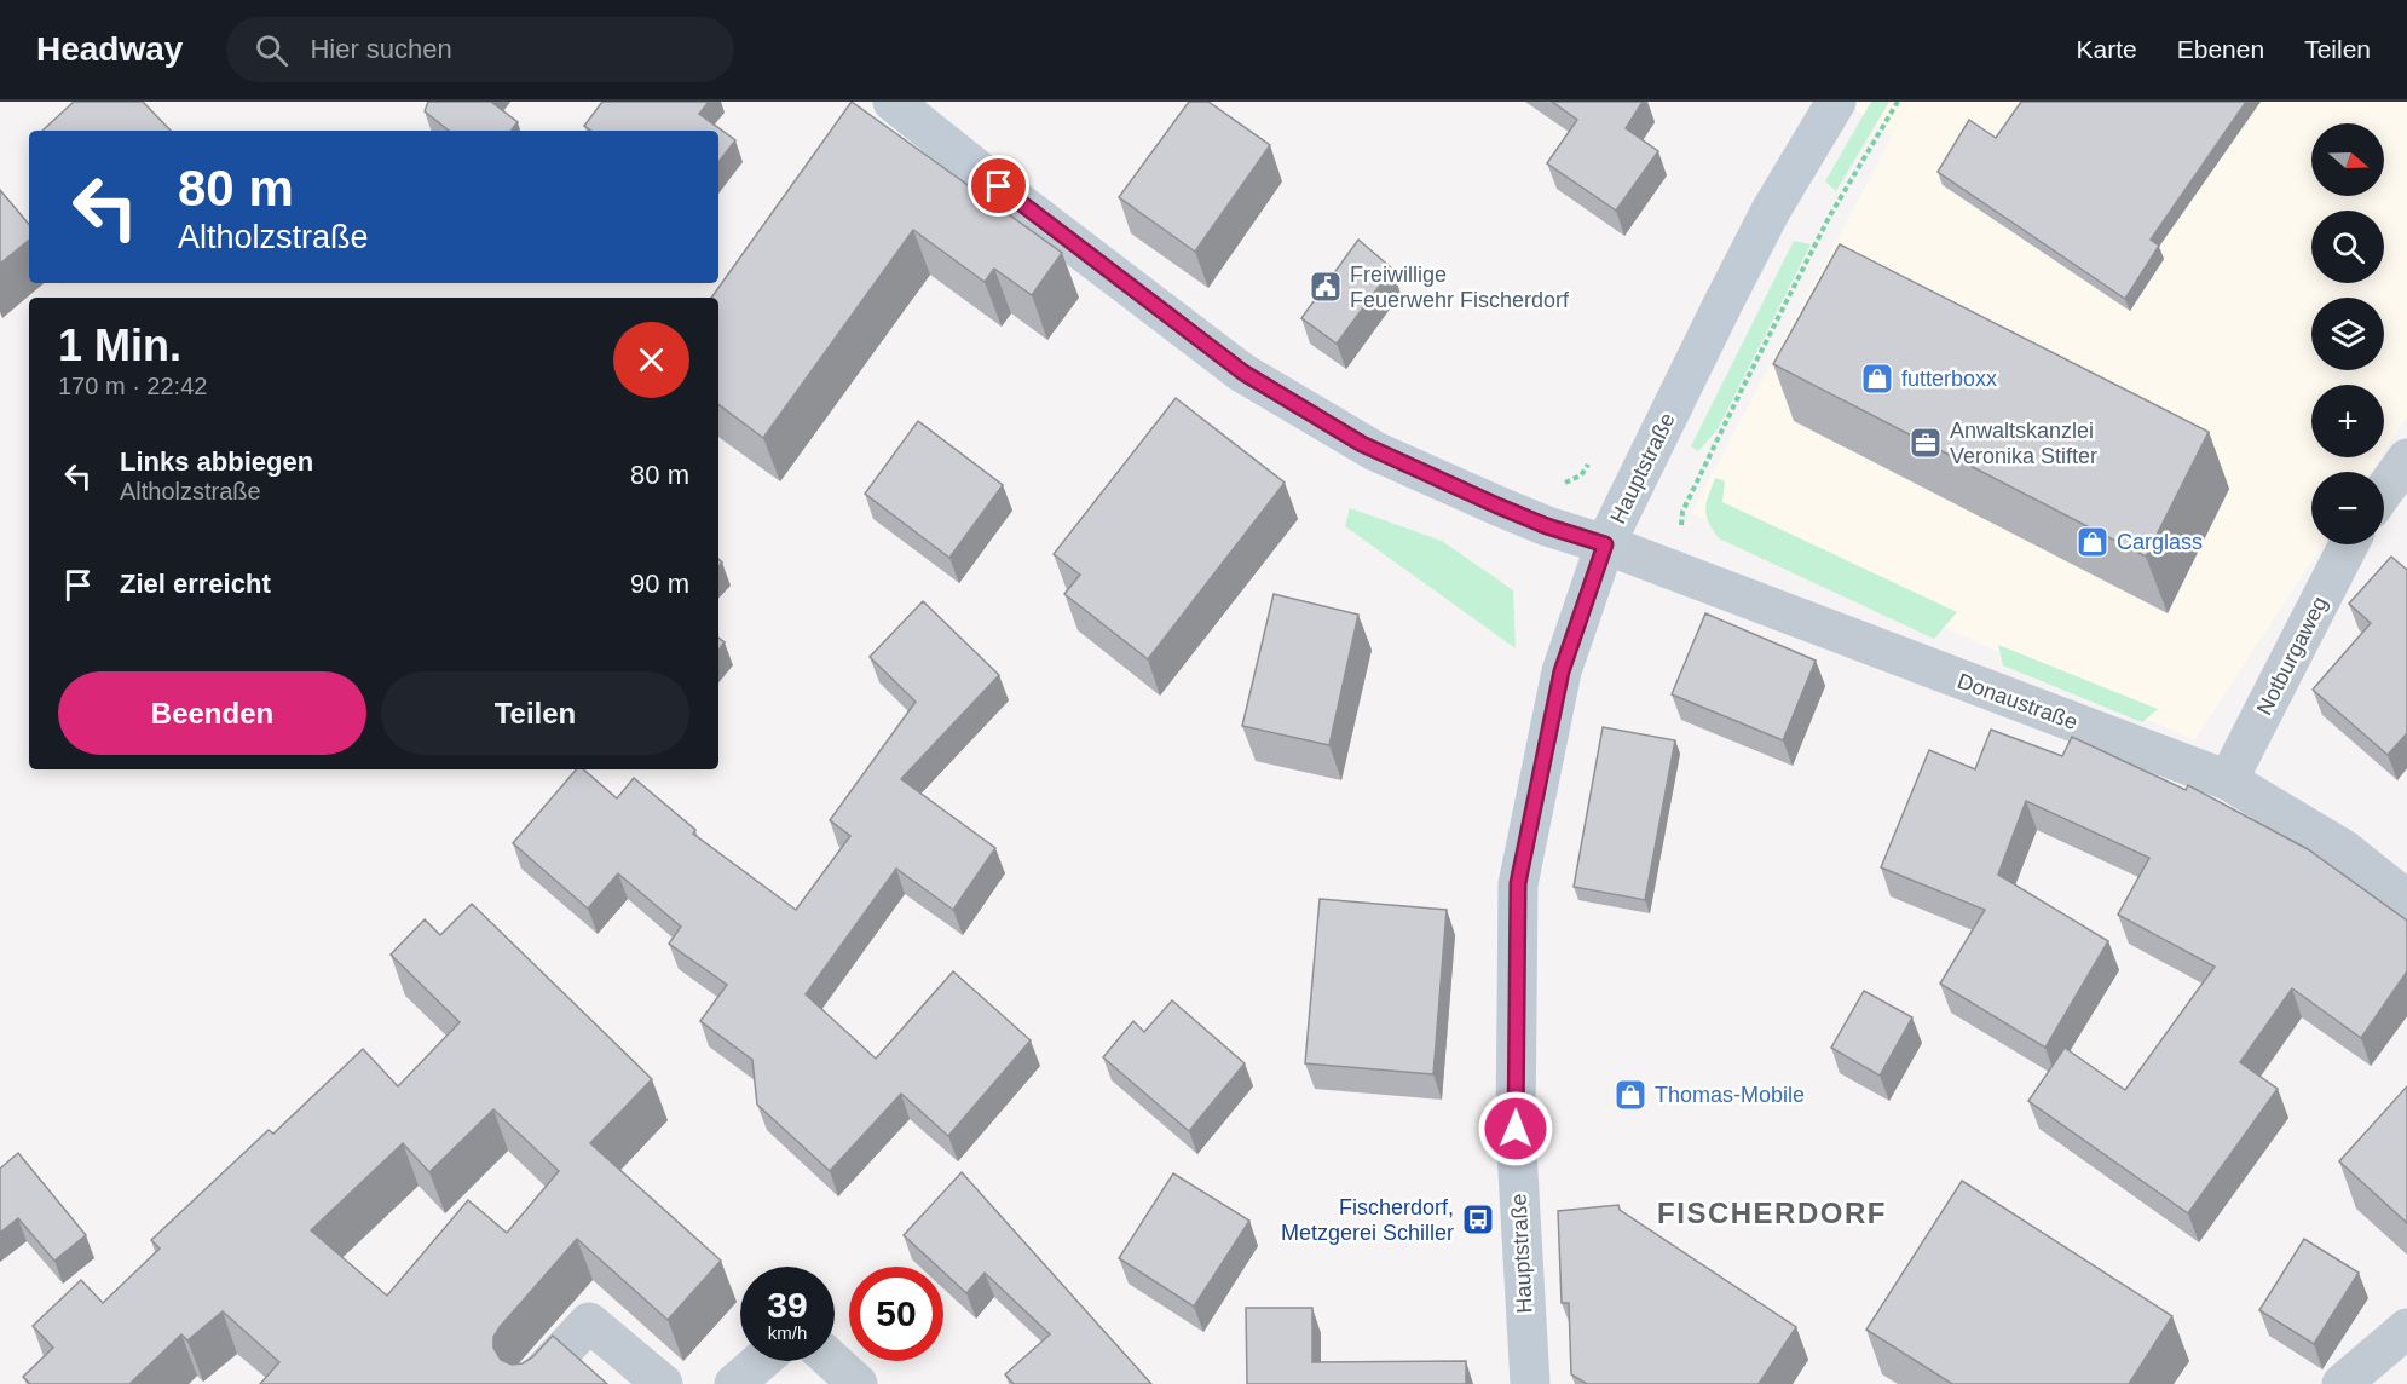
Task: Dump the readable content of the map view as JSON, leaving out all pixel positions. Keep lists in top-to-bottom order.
{
  "streets": {
    "main road": ["Hauptstraße"],
    "street": ["Notburgaweg", "Donaustraße"]
  },
  "crossings": [
    ["Hauptstraße", "Donaustraße"],
    ["Notburgaweg", "Donaustraße"]
  ],
  "districts": ["FISCHERDORF"],
  "places": {
    "public building": ["Freiwillige Feuerwehr Fischerdorf"],
    "shop": ["futterboxx", "Carglass", "Thomas-Mobile"],
    "office": ["Anwaltskanzlei Veronika Stifter"],
    "bus stop": ["Fischerdorf, Metzgerei Schiller"]
  },
  "north": "right",
  "page": {
    "header": "Headway",
    "search": "Hier suchen",
    "nav": ["Karte", "Ebenen", "Teilen"],
    "map_buttons": ["+", "−"],
    "turn": ["80 m", "Altholzstraße"],
    "heading": ["1 Min.", "170 m · 22:42"],
    "list": [
      {
        "name": "Links abbiegen",
        "note": "Altholzstraße",
        "value": "80 m"
      },
      {
        "name": "Ziel erreicht",
        "value": "90 m"
      }
    ],
    "buttons": ["Beenden", "Teilen"],
    "speed": "39 km/h",
    "limit": "50"
  }
}
